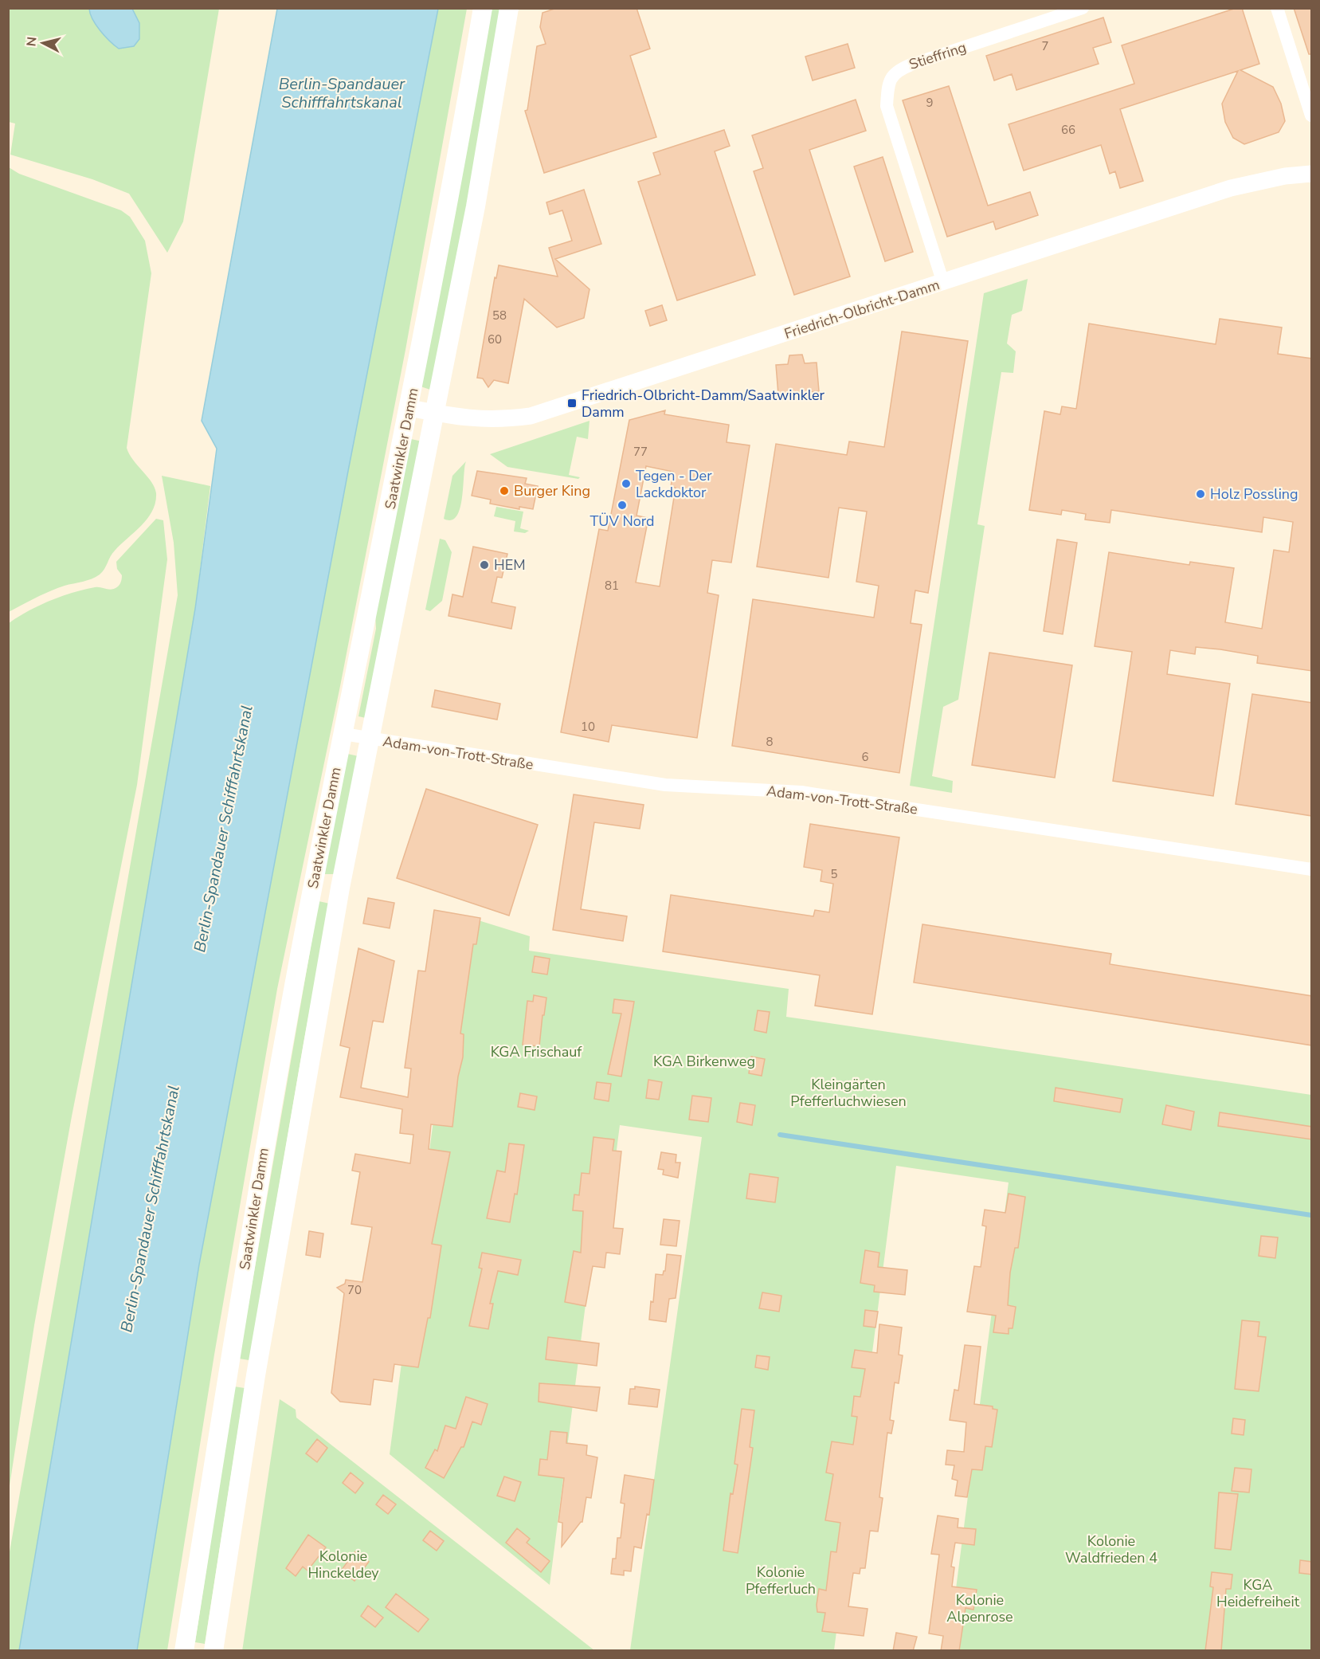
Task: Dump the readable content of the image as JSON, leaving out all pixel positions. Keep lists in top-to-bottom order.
{
  "streets": {
    "main road": ["Saatwinkler Damm"],
    "street": ["Stieffring", "Friedrich-Olbricht-Damm", "Adam-von-Trott-Straße"]
  },
  "crossings": [
    ["Stieffring", "Friedrich-Olbricht-Damm"],
    ["Friedrich-Olbricht-Damm", "Saatwinkler Damm"],
    ["Saatwinkler Damm", "Adam-von-Trott-Straße"]
  ],
  "water": ["Berlin-Spandauer Schifffahrtskanal"],
  "parks": [
    "KGA Frischauf",
    "KGA Birkenweg",
    "Kleingärten Pfefferluchwiesen",
    "Kolonie Waldfrieden 4",
    "Kolonie Hinckeldey",
    "Kolonie Pfefferluch",
    "KGA Heidefreiheit",
    "Kolonie Alpenrose"
  ],
  "places": {
    "transit": ["Friedrich-Olbricht-Damm/Saatwinkler Damm"],
    "other": [
      "Tegen - Der Lackdoktor",
      "Burger King",
      "Holz Possling",
      "TÜV Nord",
      "HEM"
    ]
  },
  "house_numbers": [
    "7",
    "9",
    "66",
    "58",
    "60",
    "77",
    "81",
    "10",
    "8",
    "6",
    "5",
    "70"
  ],
  "north": "left"
}
